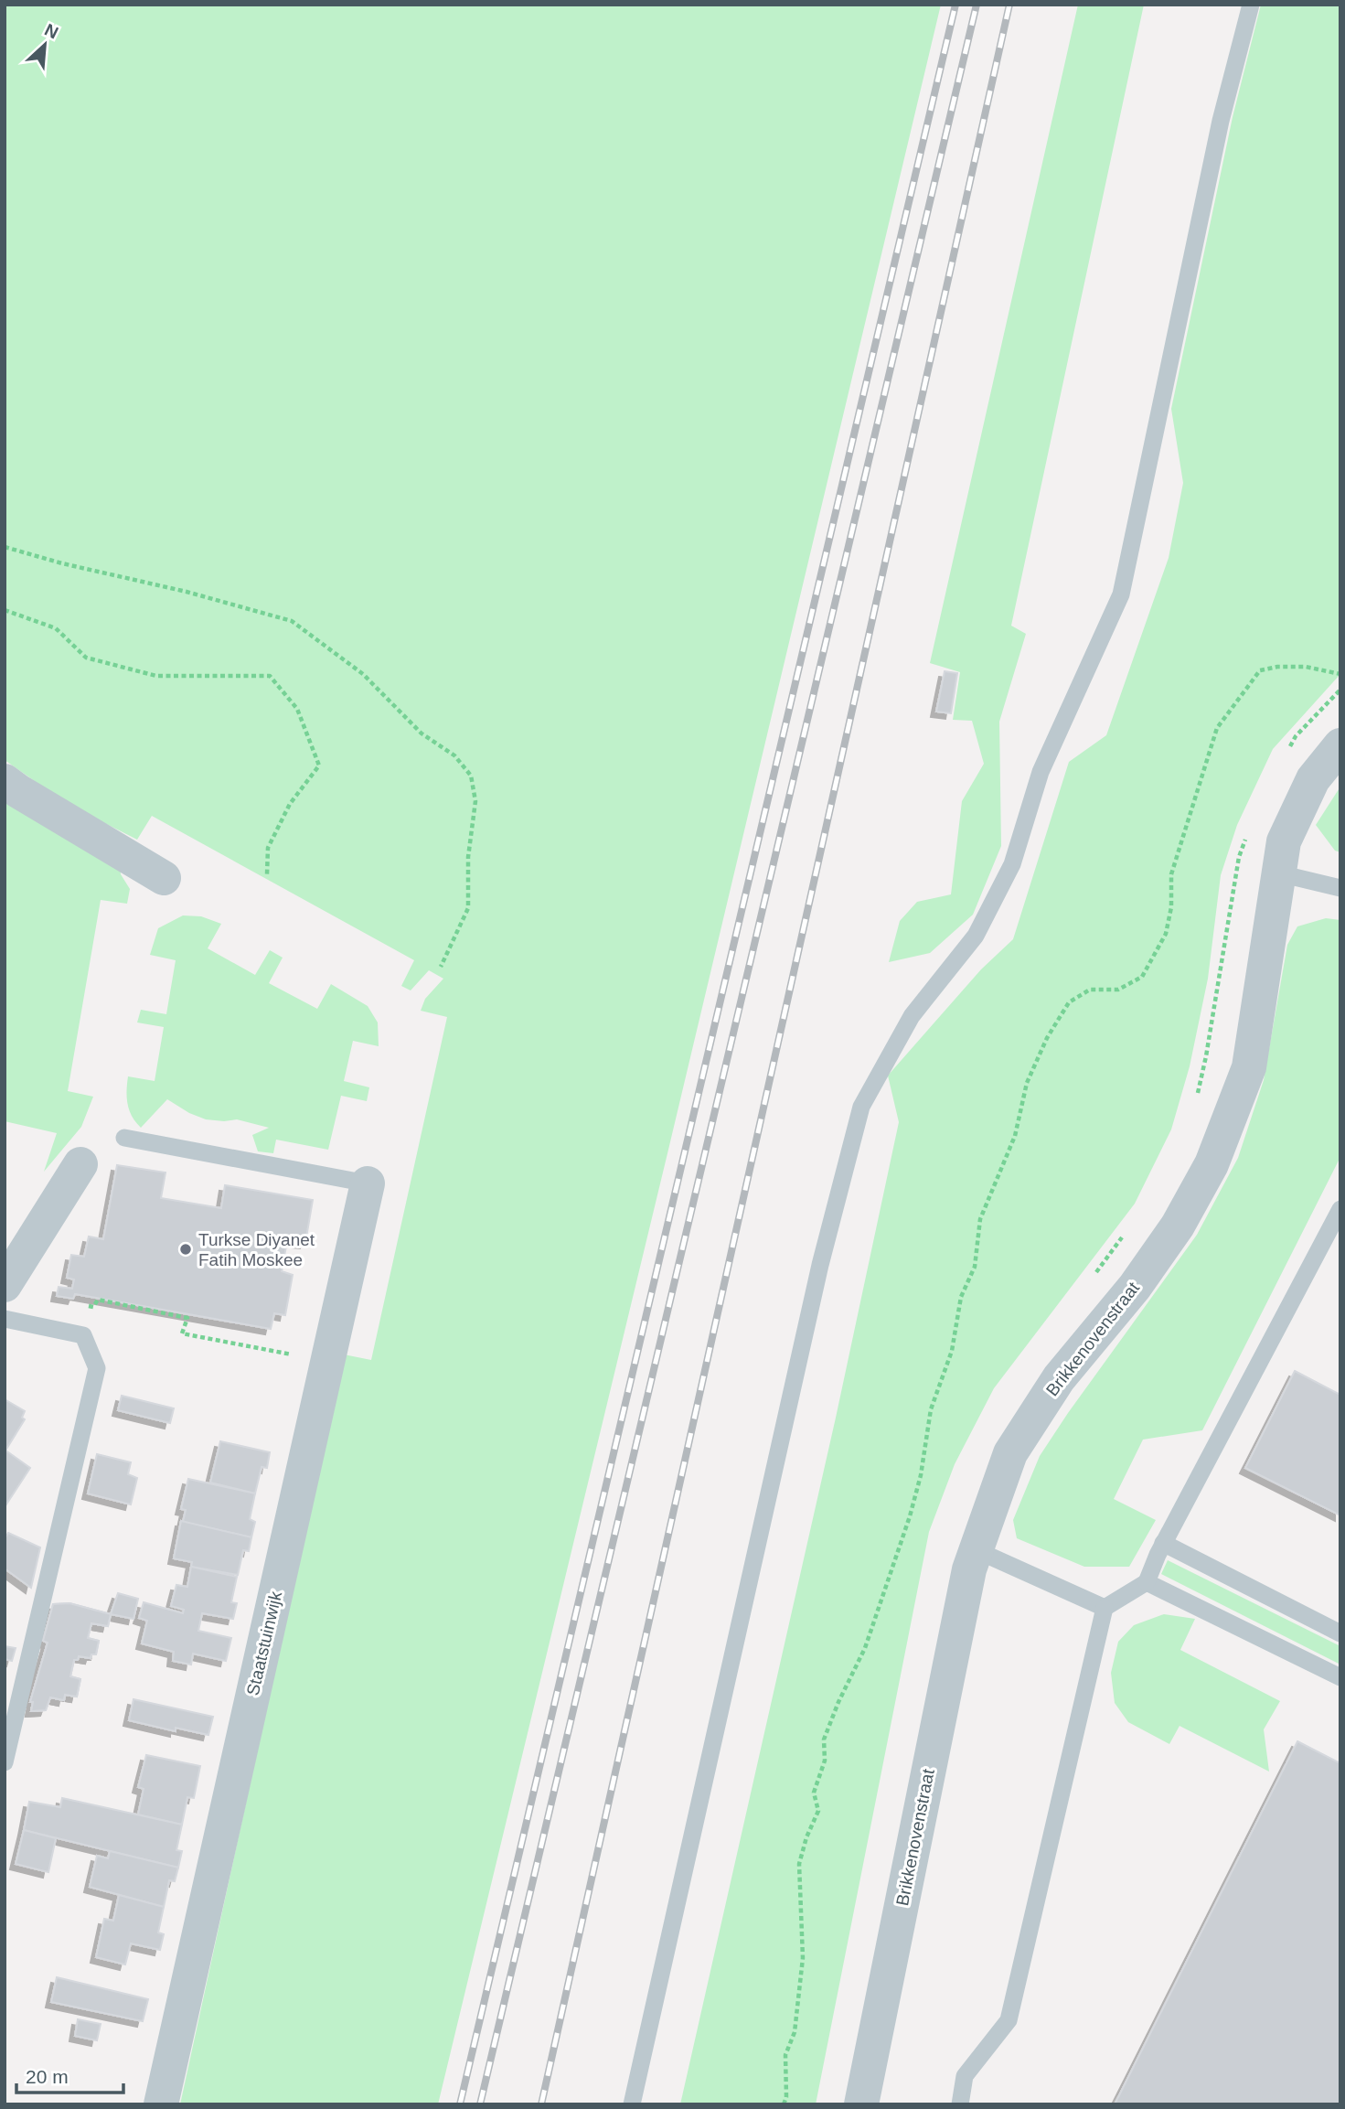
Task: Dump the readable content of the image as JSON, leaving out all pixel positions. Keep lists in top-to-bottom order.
{
  "streets": {
    "street": ["Brikkenovenstraat", "Staatstuinwijk"]
  },
  "places": ["Turkse Diyanet Fatih Moskee"],
  "scale_bar": "20 m",
  "north": "top right"
}
